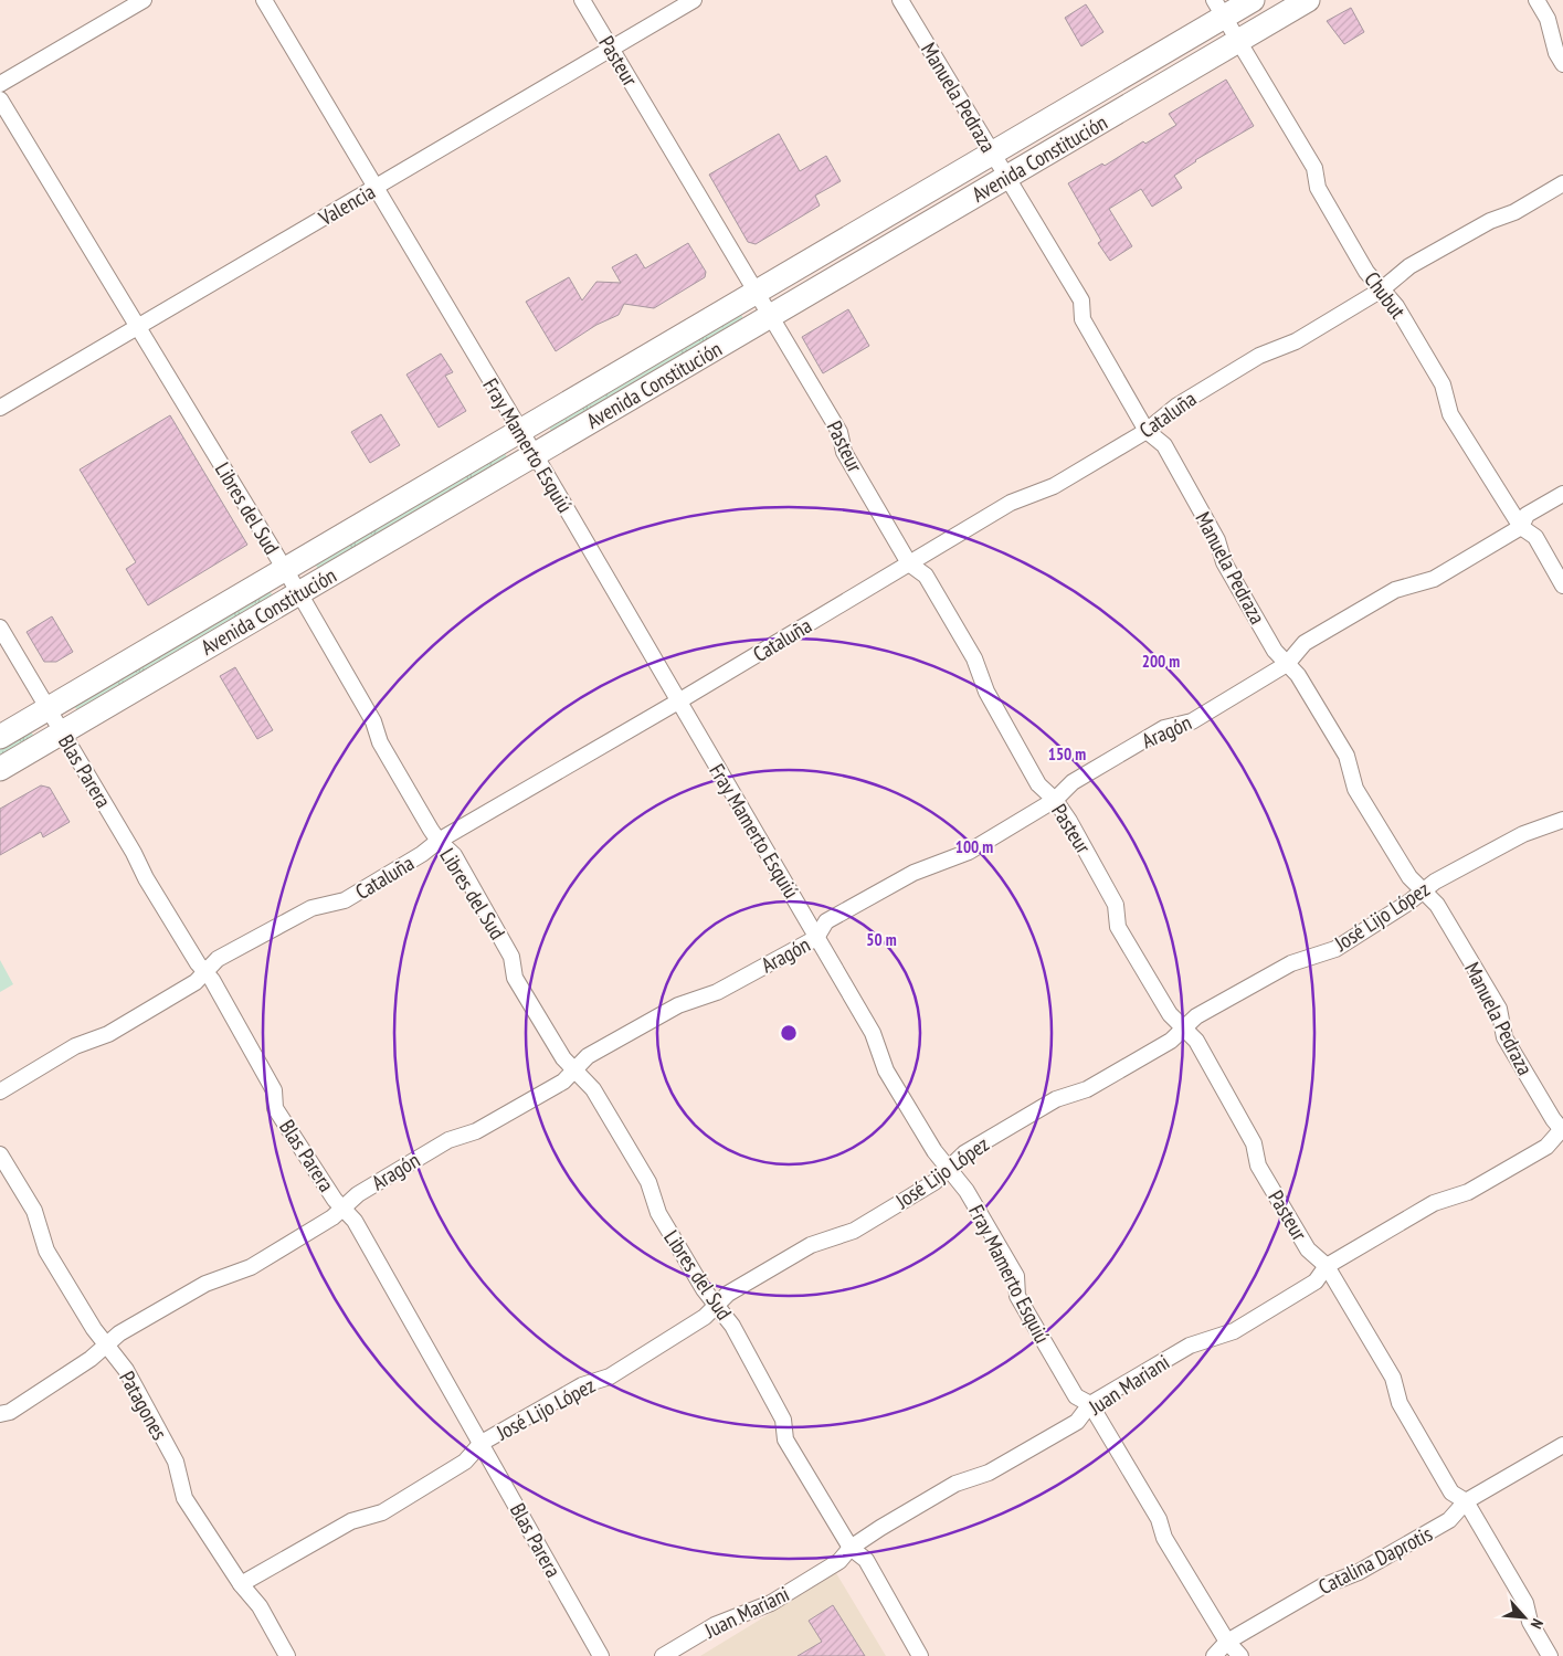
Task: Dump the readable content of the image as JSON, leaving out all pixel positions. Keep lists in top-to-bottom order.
{
  "streets": {
    "main road": ["Avenida Constitución"],
    "street": [
      "Pasteur",
      "Manuela Pedraza",
      "Valencia",
      "Chubut",
      "Cataluña",
      "Fray Mamerto Esquiú",
      "Libres del Sud",
      "Aragón",
      "Blas Parera",
      "José Lijo López",
      "Juan Mariani",
      "Patagones",
      "Catalina Daprotis"
    ]
  },
  "crossings": [
    ["Pasteur", "Avenida Constitución"],
    ["Pasteur", "Valencia"],
    ["Pasteur", "Cataluña"],
    ["Pasteur", "Aragón"],
    ["Pasteur", "José Lijo López"],
    ["Pasteur", "Juan Mariani"],
    ["Pasteur", "Catalina Daprotis"],
    ["Manuela Pedraza", "Avenida Constitución"],
    ["Manuela Pedraza", "Cataluña"],
    ["Manuela Pedraza", "Aragón"],
    ["Manuela Pedraza", "José Lijo López"],
    ["Manuela Pedraza", "Juan Mariani"],
    ["Avenida Constitución", "Chubut"],
    ["Avenida Constitución", "Fray Mamerto Esquiú"],
    ["Avenida Constitución", "Libres del Sud"],
    ["Avenida Constitución", "Blas Parera"],
    ["Valencia", "Fray Mamerto Esquiú"],
    ["Valencia", "Libres del Sud"],
    ["Chubut", "Cataluña"],
    ["Chubut", "Aragón"],
    ["Cataluña", "Fray Mamerto Esquiú"],
    ["Cataluña", "Libres del Sud"],
    ["Cataluña", "Blas Parera"],
    ["Fray Mamerto Esquiú", "Aragón"],
    ["Fray Mamerto Esquiú", "José Lijo López"],
    ["Fray Mamerto Esquiú", "Juan Mariani"],
    ["Fray Mamerto Esquiú", "Catalina Daprotis"],
    ["Libres del Sud", "Aragón"],
    ["Libres del Sud", "José Lijo López"],
    ["Libres del Sud", "Juan Mariani"],
    ["Aragón", "Blas Parera"],
    ["Aragón", "Patagones"],
    ["Blas Parera", "José Lijo López"],
    ["José Lijo López", "Patagones"]
  ],
  "north": "bottom right",
  "rings": [
    "200 m",
    "150 m",
    "100 m",
    "50 m"
  ]
}
